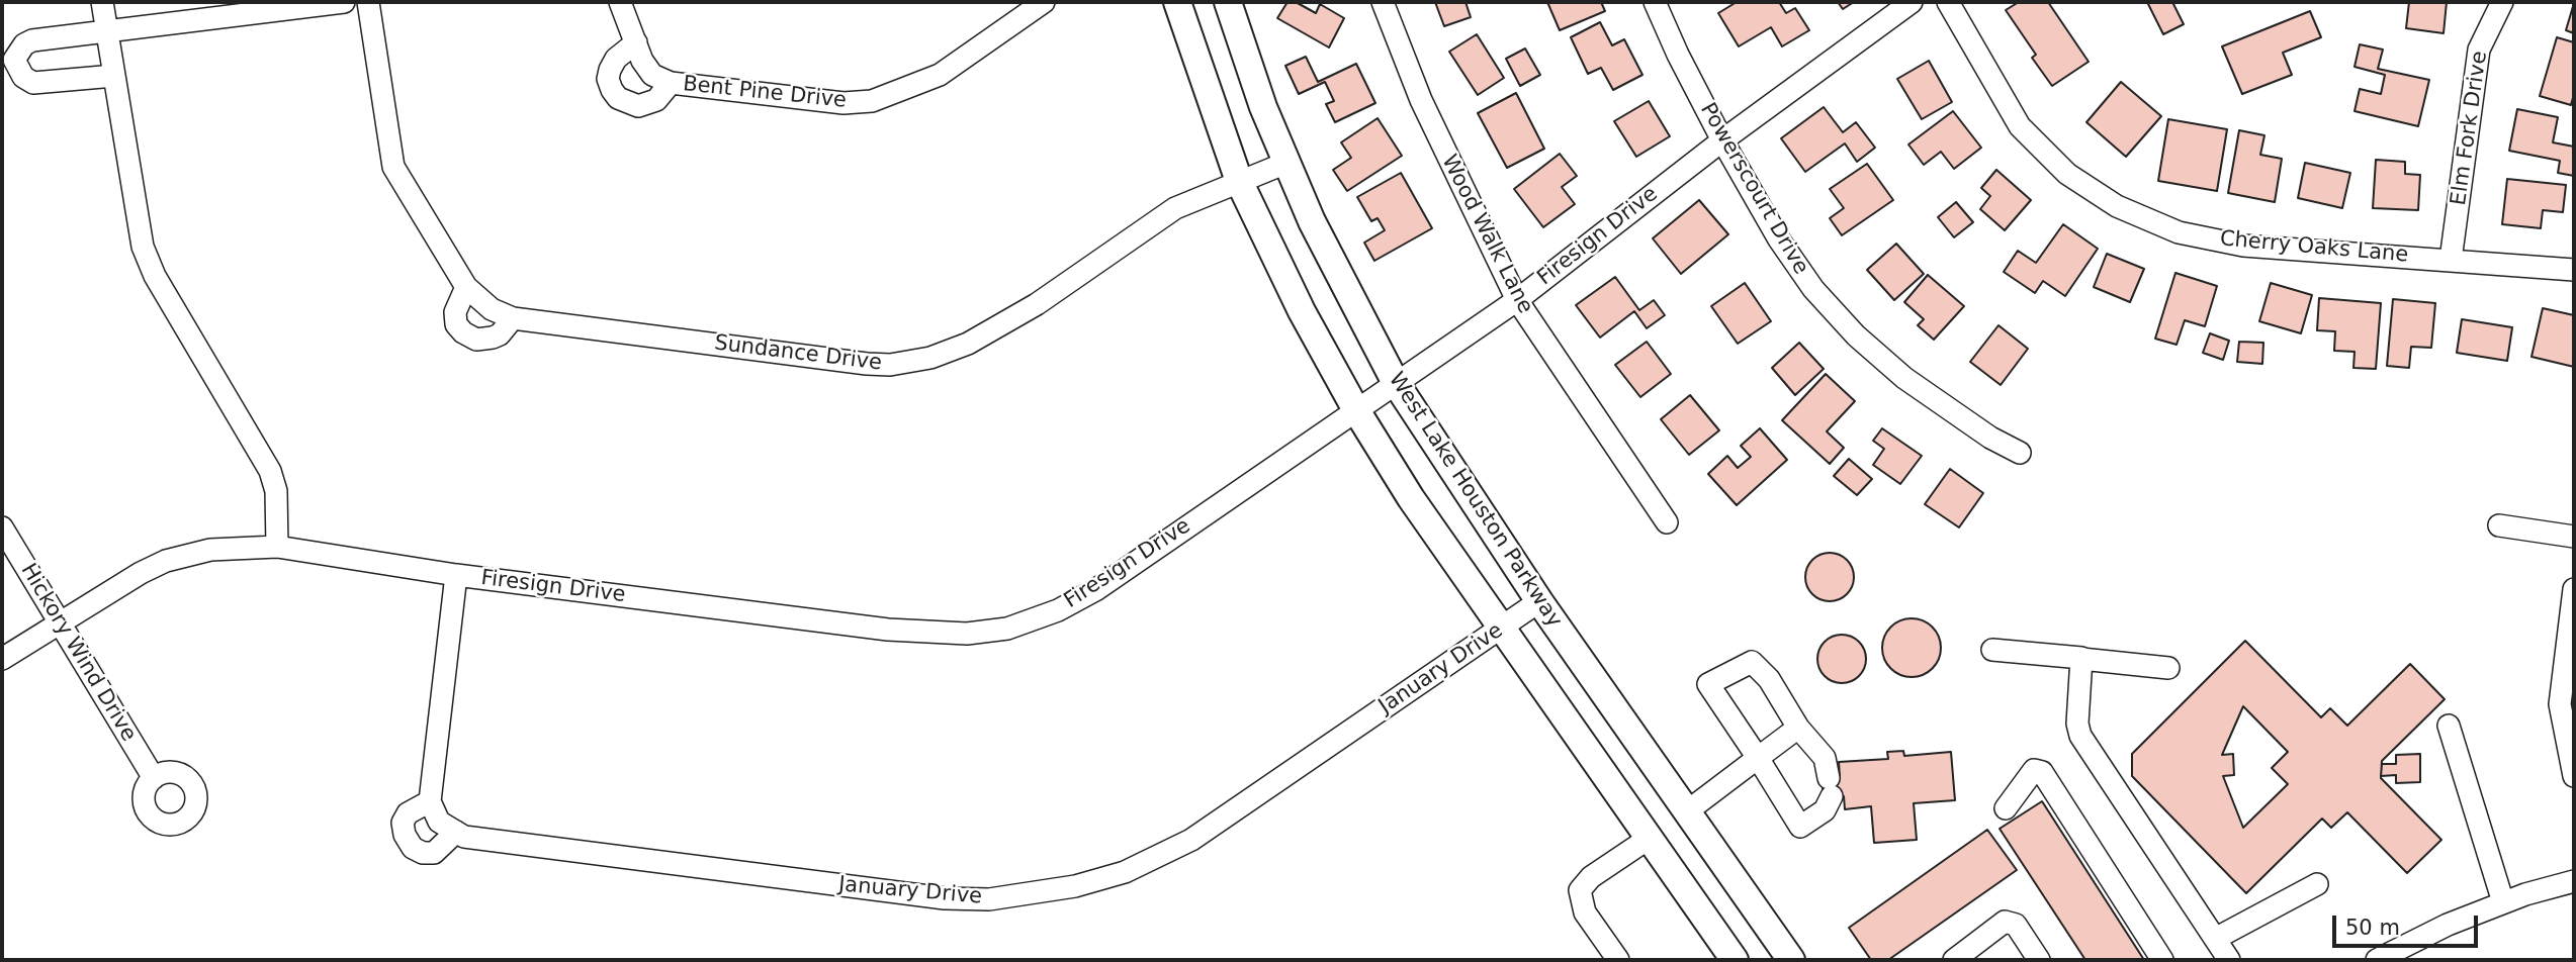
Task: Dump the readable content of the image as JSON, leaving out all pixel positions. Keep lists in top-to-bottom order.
{
  "streets": {
    "main road": ["West Lake Houston Parkway"],
    "street": [
      "Bent Pine Drive",
      "Elm Fork Drive",
      "Powerscourt Drive",
      "Wood Walk Lane",
      "Firesign Drive",
      "Cherry Oaks Lane",
      "Sundance Drive",
      "Hickory Wind Drive",
      "January Drive"
    ]
  },
  "crossings": [
    ["Elm Fork Drive", "Cherry Oaks Lane"],
    ["Powerscourt Drive", "Firesign Drive"],
    ["Wood Walk Lane", "Firesign Drive"],
    ["Firesign Drive", "West Lake Houston Parkway"],
    ["Firesign Drive", "Hickory Wind Drive"],
    ["Sundance Drive", "West Lake Houston Parkway"],
    ["West Lake Houston Parkway", "January Drive"]
  ],
  "scale_bar": "50 m"
}
